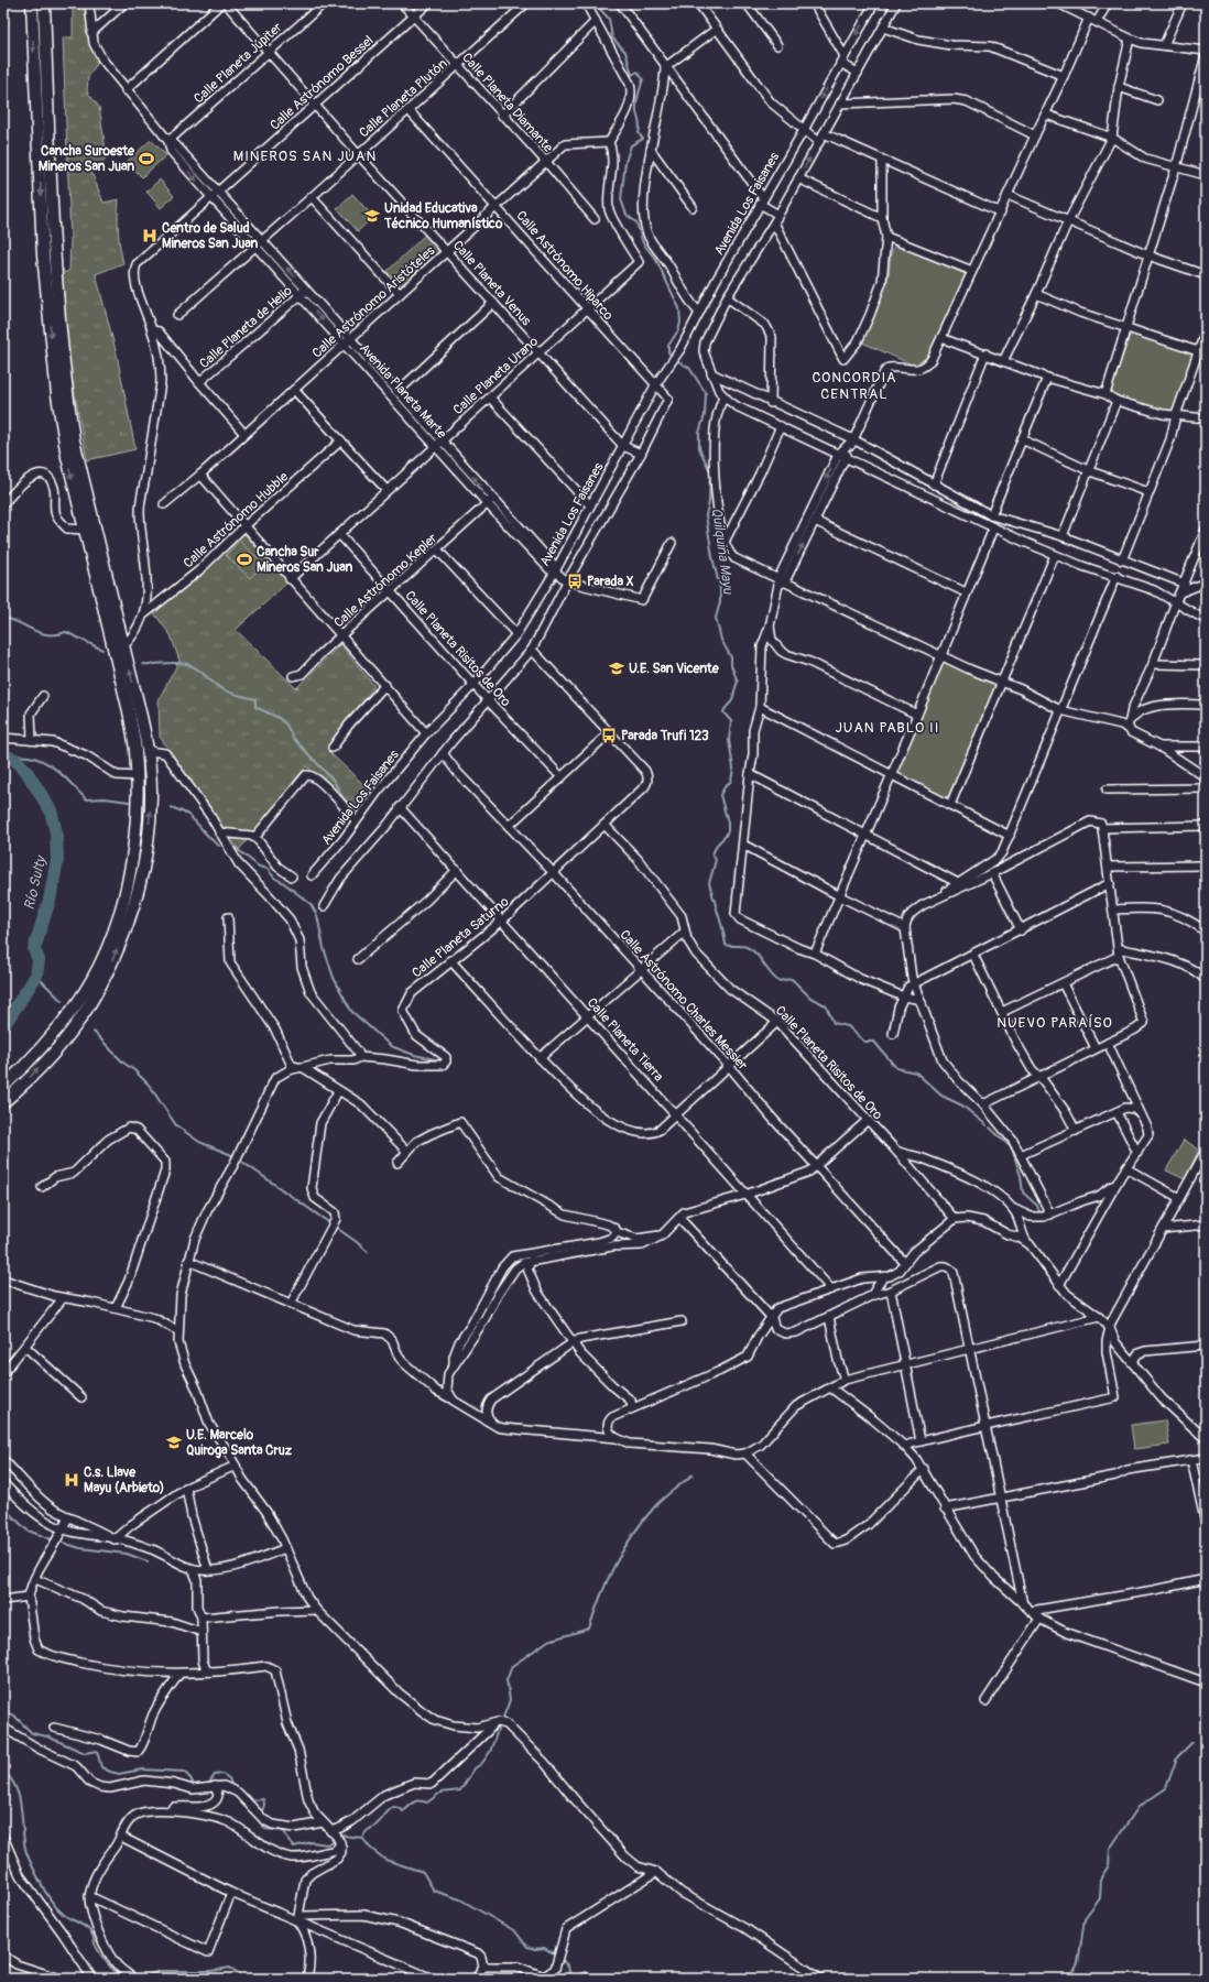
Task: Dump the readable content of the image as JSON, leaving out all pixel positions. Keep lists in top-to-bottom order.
{
  "streets": {
    "street": [
      "Calle Planeta Júpiter",
      "Calle Astrónomo Bessel",
      "Calle Planeta Plutón",
      "Calle Planeta Diamante",
      "Avenida Los Faisanes",
      "Calle Astrónomo Hiparco",
      "Calle Planeta Venus",
      "Calle Astrónomo Aristóteles",
      "Calle Planeta de Helio",
      "Calle Planeta Urano",
      "Avenida Planeta Marte",
      "Calle Astrónomo Hubble",
      "Calle Astrónomo Kepler",
      "Calle Planeta Risitos de Oro",
      "Calle Planeta Saturno",
      "Calle Astrónomo Charles Messier",
      "Calle Planeta Tierra"
    ]
  },
  "crossings": [
    ["Calle Planeta Júpiter", "Calle Planeta Venus"],
    ["Calle Planeta Júpiter", "Avenida Planeta Marte"],
    ["Calle Astrónomo Bessel", "Calle Planeta Diamante"],
    ["Calle Astrónomo Bessel", "Calle Planeta Venus"],
    ["Calle Astrónomo Bessel", "Avenida Planeta Marte"],
    ["Calle Planeta Plutón", "Calle Planeta Diamante"],
    ["Calle Planeta Plutón", "Calle Astrónomo Hiparco"],
    ["Calle Planeta Plutón", "Calle Planeta Venus"],
    ["Calle Planeta Plutón", "Avenida Planeta Marte"],
    ["Calle Planeta Diamante", "Calle Astrónomo Aristóteles"],
    ["Avenida Los Faisanes", "Calle Astrónomo Hiparco"],
    ["Avenida Los Faisanes", "Calle Planeta Venus"],
    ["Avenida Los Faisanes", "Avenida Planeta Marte"],
    ["Avenida Los Faisanes", "Calle Planeta Risitos de Oro"],
    ["Calle Astrónomo Hiparco", "Calle Planeta Venus"],
    ["Calle Astrónomo Hiparco", "Calle Astrónomo Aristóteles"],
    ["Calle Astrónomo Hiparco", "Calle Planeta Urano"],
    ["Calle Planeta Venus", "Calle Astrónomo Aristóteles"],
    ["Calle Planeta Venus", "Calle Planeta Urano"],
    ["Calle Astrónomo Aristóteles", "Calle Planeta Urano"],
    ["Calle Astrónomo Aristóteles", "Avenida Planeta Marte"],
    ["Calle Planeta de Helio", "Avenida Planeta Marte"],
    ["Calle Planeta Urano", "Avenida Planeta Marte"],
    ["Calle Planeta Urano", "Calle Planeta Risitos de Oro"],
    ["Avenida Planeta Marte", "Calle Astrónomo Kepler"],
    ["Calle Astrónomo Kepler", "Calle Planeta Risitos de Oro"],
    ["Calle Planeta Risitos de Oro", "Calle Planeta Saturno"],
    ["Calle Planeta Saturno", "Calle Astrónomo Charles Messier"],
    ["Calle Planeta Saturno", "Calle Planeta Tierra"]
  ],
  "districts": [
    "MINEROS SAN JUAN",
    "CONCORDIA CENTRAL",
    "JUAN PABLO II",
    "NUEVO PARAÍSO"
  ],
  "water": ["Quilquiña Mayu", "Río Sulty"],
  "places": {
    "sports": ["Cancha Suroeste Mineros San Juan", "Cancha Sur Mineros San Juan"],
    "school or university": ["Unidad Educativa Técnico Humanístico", "U.E. San Vicente", "U.E. Marcelo Quiroga Santa Cruz"],
    "hospital": ["Centro de Salud Mineros San Juan", "C.s. Llave Mayu (Arbieto)"],
    "bus stop": ["Parada X", "Parada Trufi 123"]
  }
}
